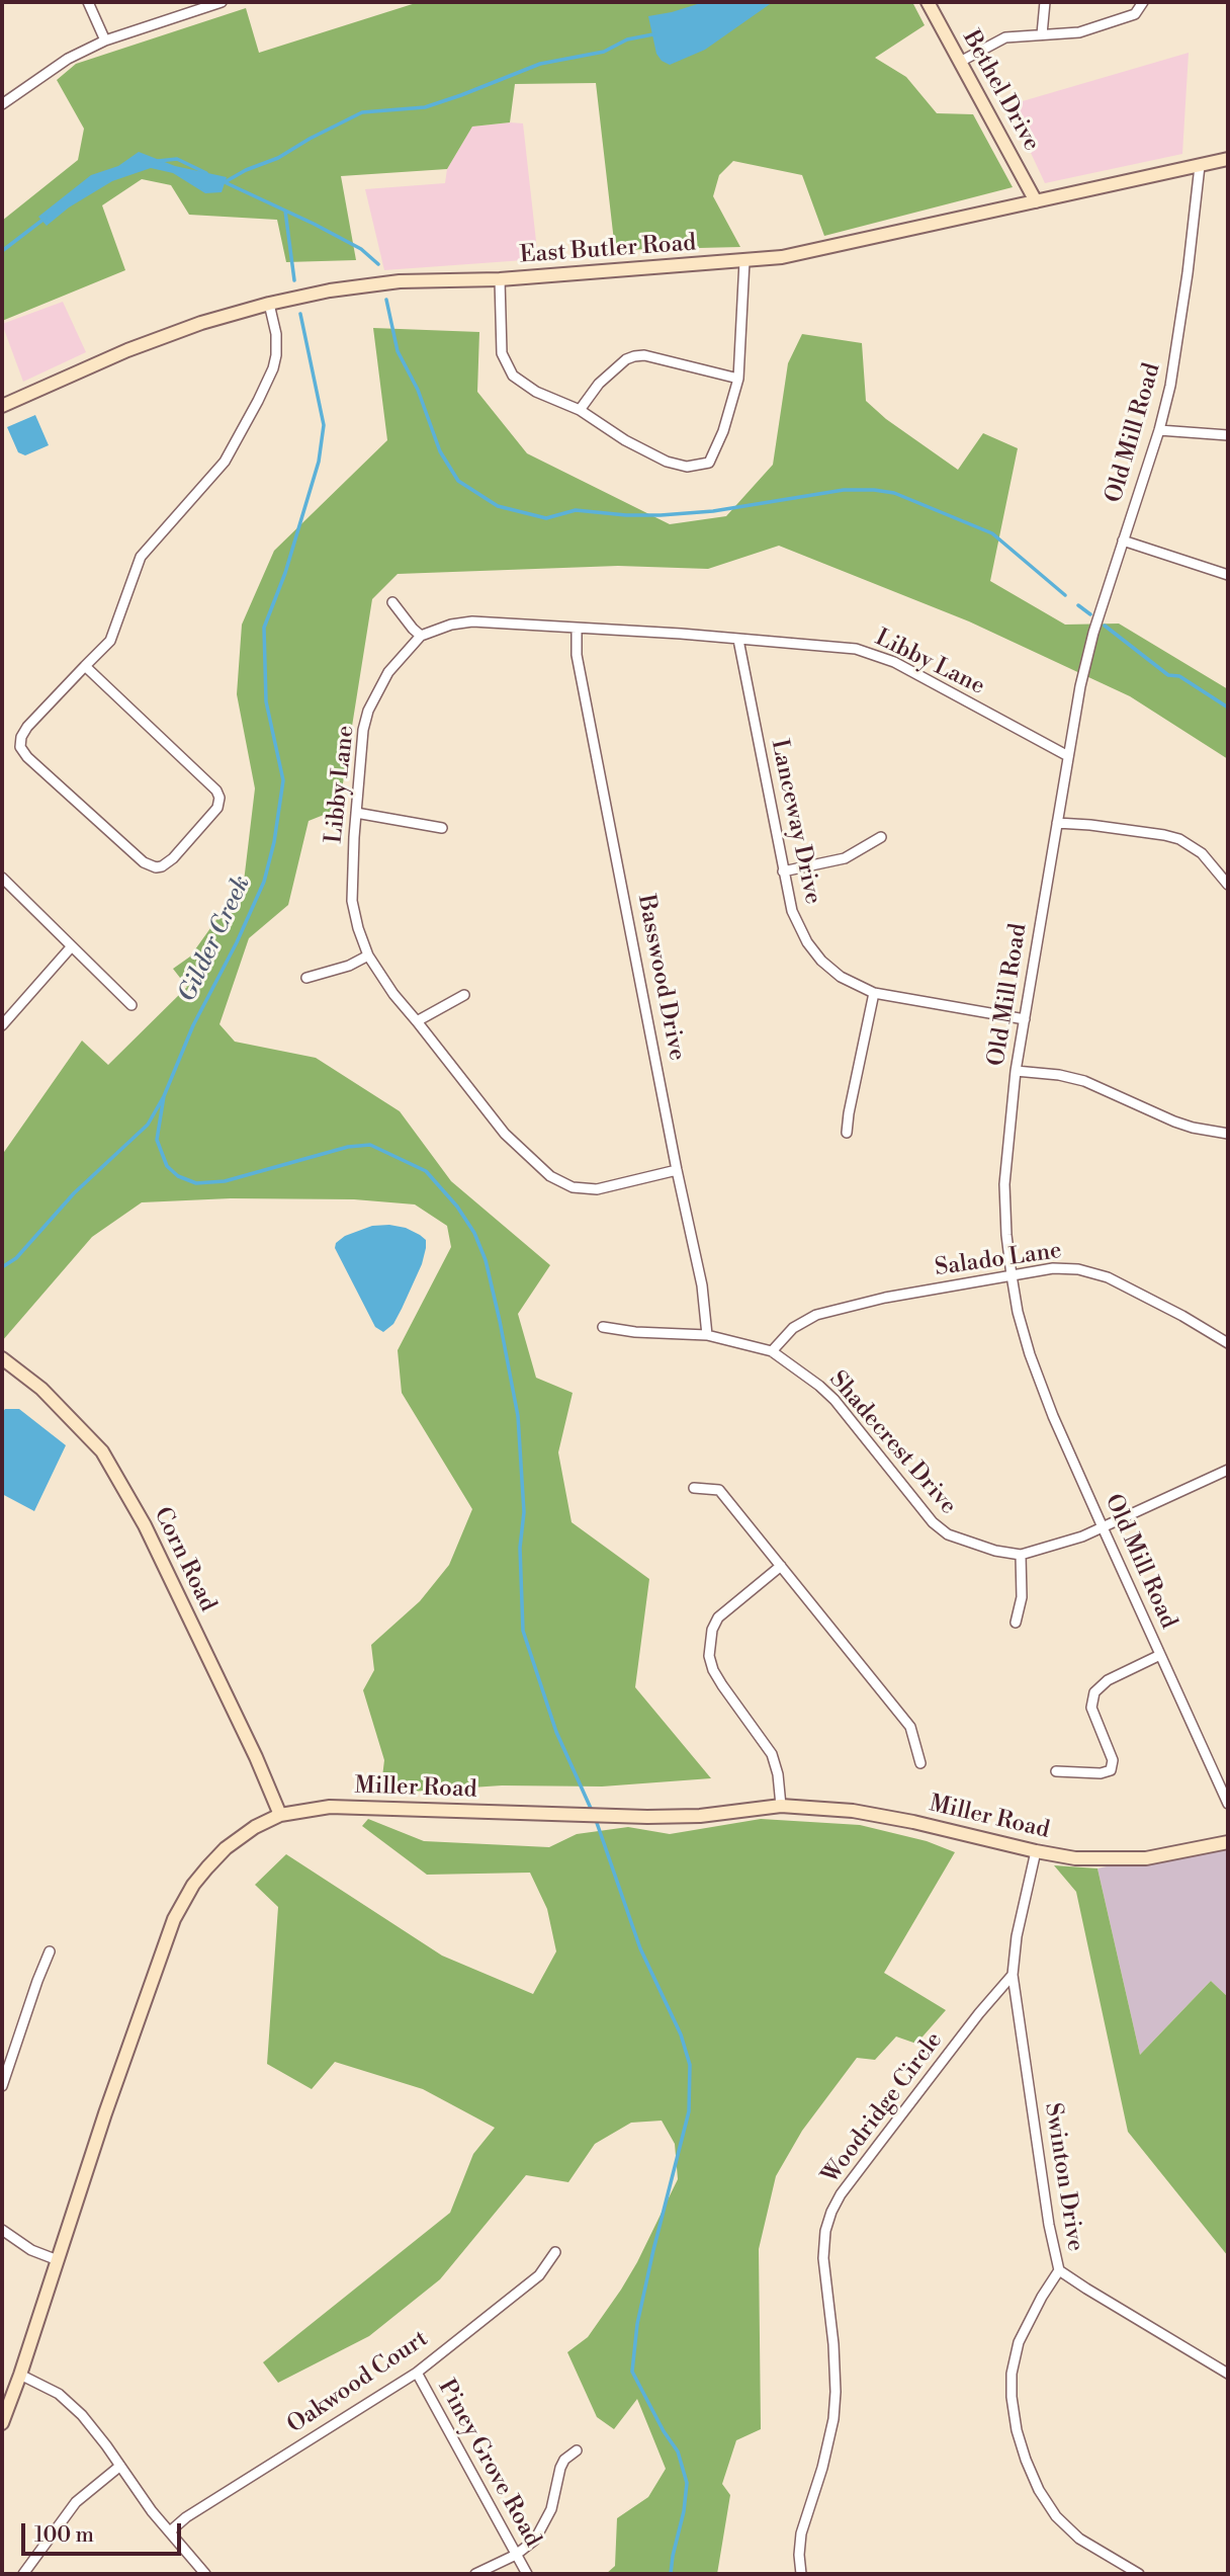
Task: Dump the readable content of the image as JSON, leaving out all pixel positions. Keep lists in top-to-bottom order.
{
  "streets": {
    "street": [
      "Bethel Drive",
      "East Butler Road",
      "Old Mill Road",
      "Libby Lane",
      "Lanceway Drive",
      "Basswood Drive",
      "Salado Lane",
      "Shadecrest Drive",
      "Corn Road",
      "Miller Road",
      "Woodridge Circle",
      "Swinton Drive",
      "Oakwood Court",
      "Piney Grove Road"
    ]
  },
  "crossings": [
    ["Bethel Drive", "East Butler Road"],
    ["East Butler Road", "Old Mill Road"],
    ["Old Mill Road", "Libby Lane"],
    ["Old Mill Road", "Lanceway Drive"],
    ["Old Mill Road", "Salado Lane"],
    ["Old Mill Road", "Shadecrest Drive"],
    ["Libby Lane", "Lanceway Drive"],
    ["Libby Lane", "Basswood Drive"],
    ["Basswood Drive", "Shadecrest Drive"],
    ["Salado Lane", "Shadecrest Drive"],
    ["Corn Road", "Miller Road"],
    ["Miller Road", "Swinton Drive"],
    ["Woodridge Circle", "Swinton Drive"],
    ["Oakwood Court", "Piney Grove Road"]
  ],
  "water": ["Gilder Creek"],
  "scale_bar": "100 m"
}
